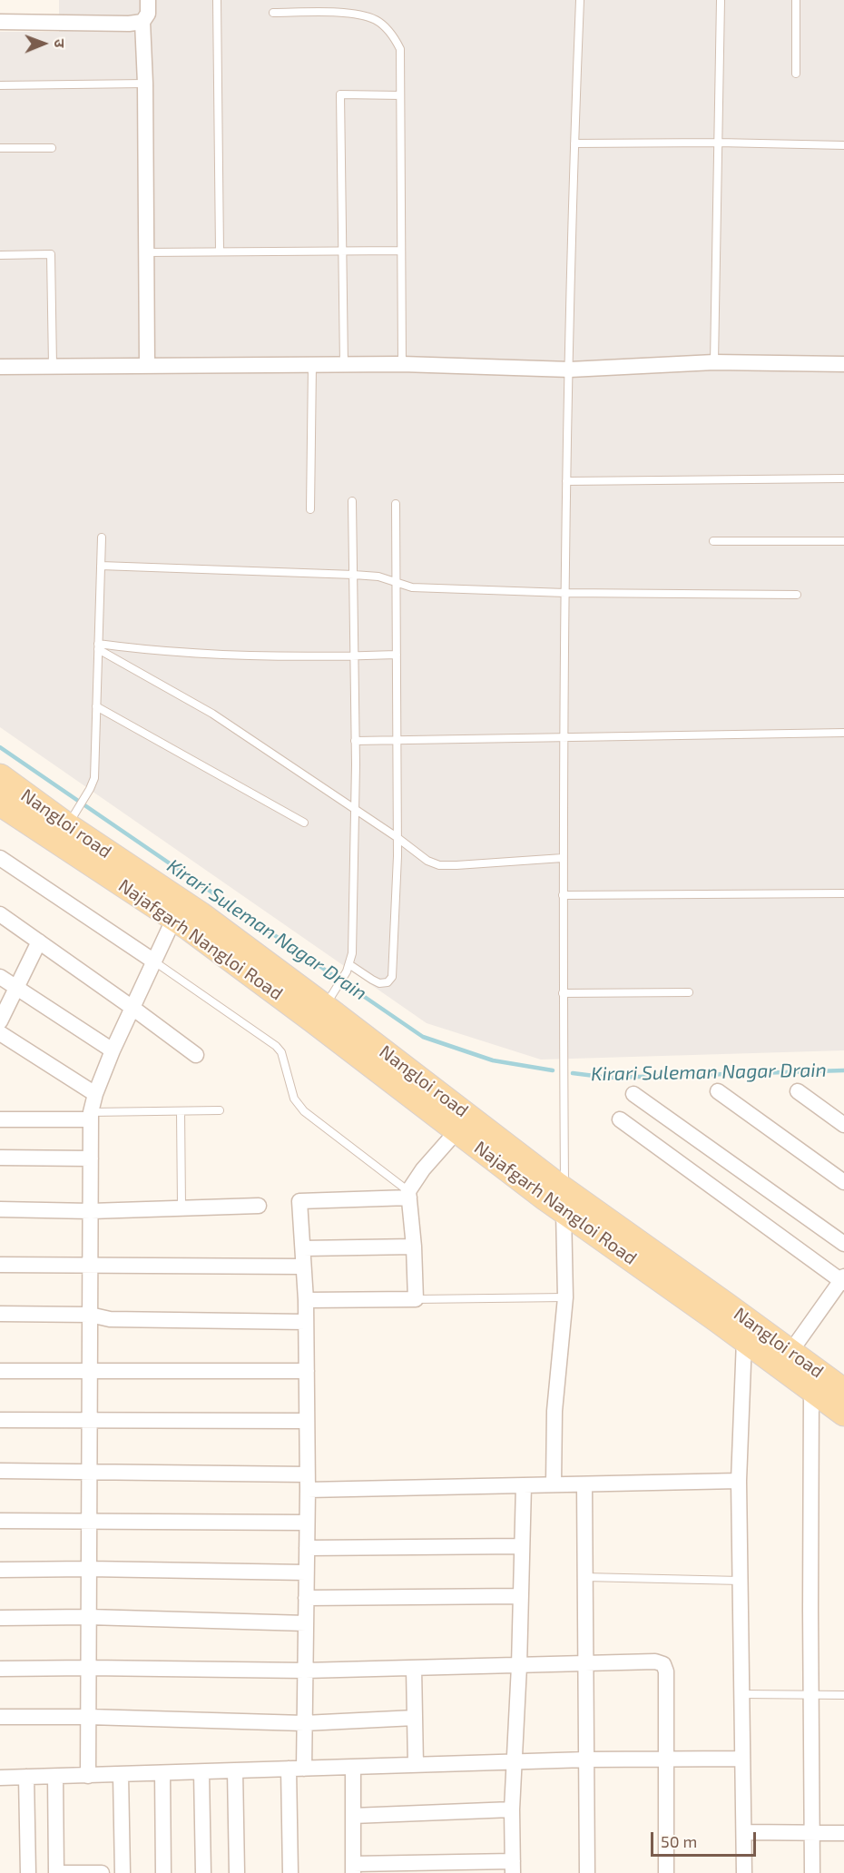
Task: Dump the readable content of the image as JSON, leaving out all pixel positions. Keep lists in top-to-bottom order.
{
  "streets": {
    "main road": ["Nangloi road", "Najafgarh Nangloi Road"]
  },
  "crossings": [
    ["Nangloi road", "Najafgarh Nangloi Road"]
  ],
  "water": ["Kirari Suleman Nagar Drain"],
  "scale_bar": "50 m",
  "north": "right"
}
